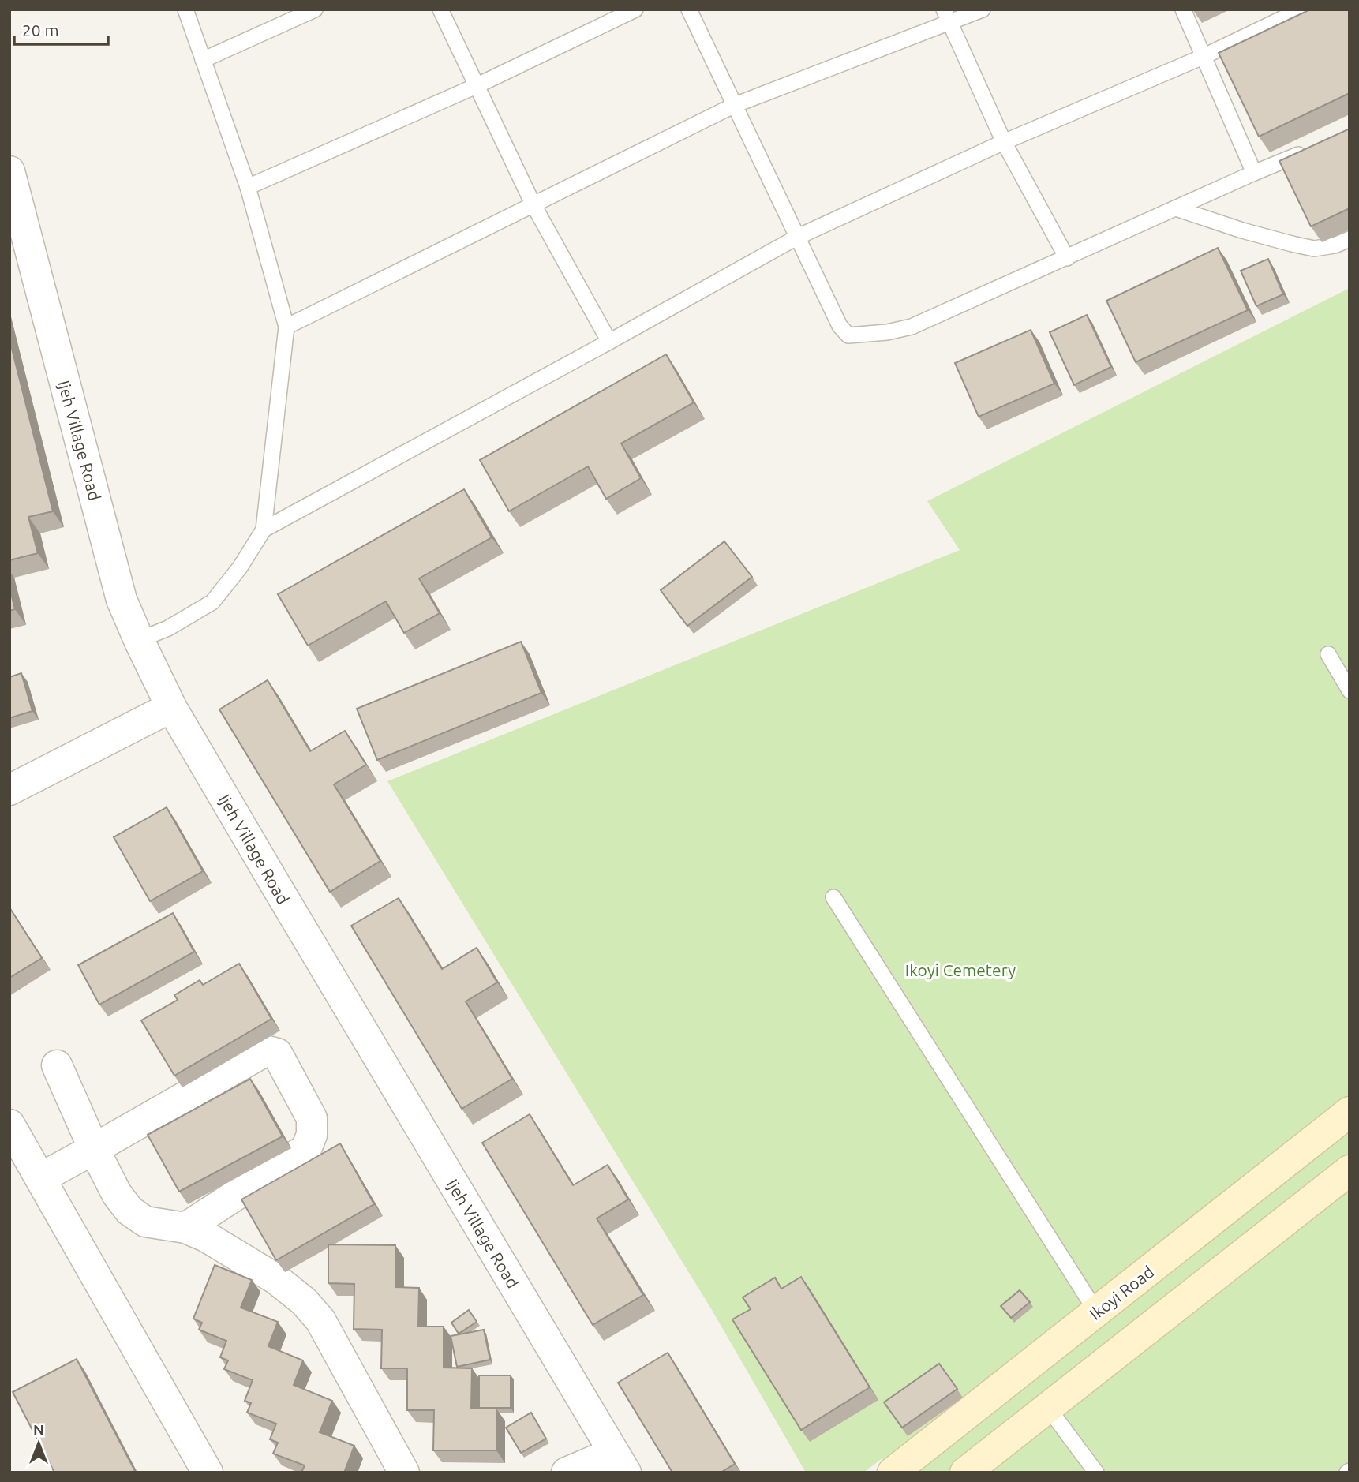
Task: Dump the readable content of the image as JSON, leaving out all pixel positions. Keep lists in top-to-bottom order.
{
  "streets": {
    "main road": ["Ikoyi Road"],
    "street": ["Ijeh Village Road"]
  },
  "parks": ["Ikoyi Cemetery"],
  "scale_bar": "20 m",
  "north": "top"
}
